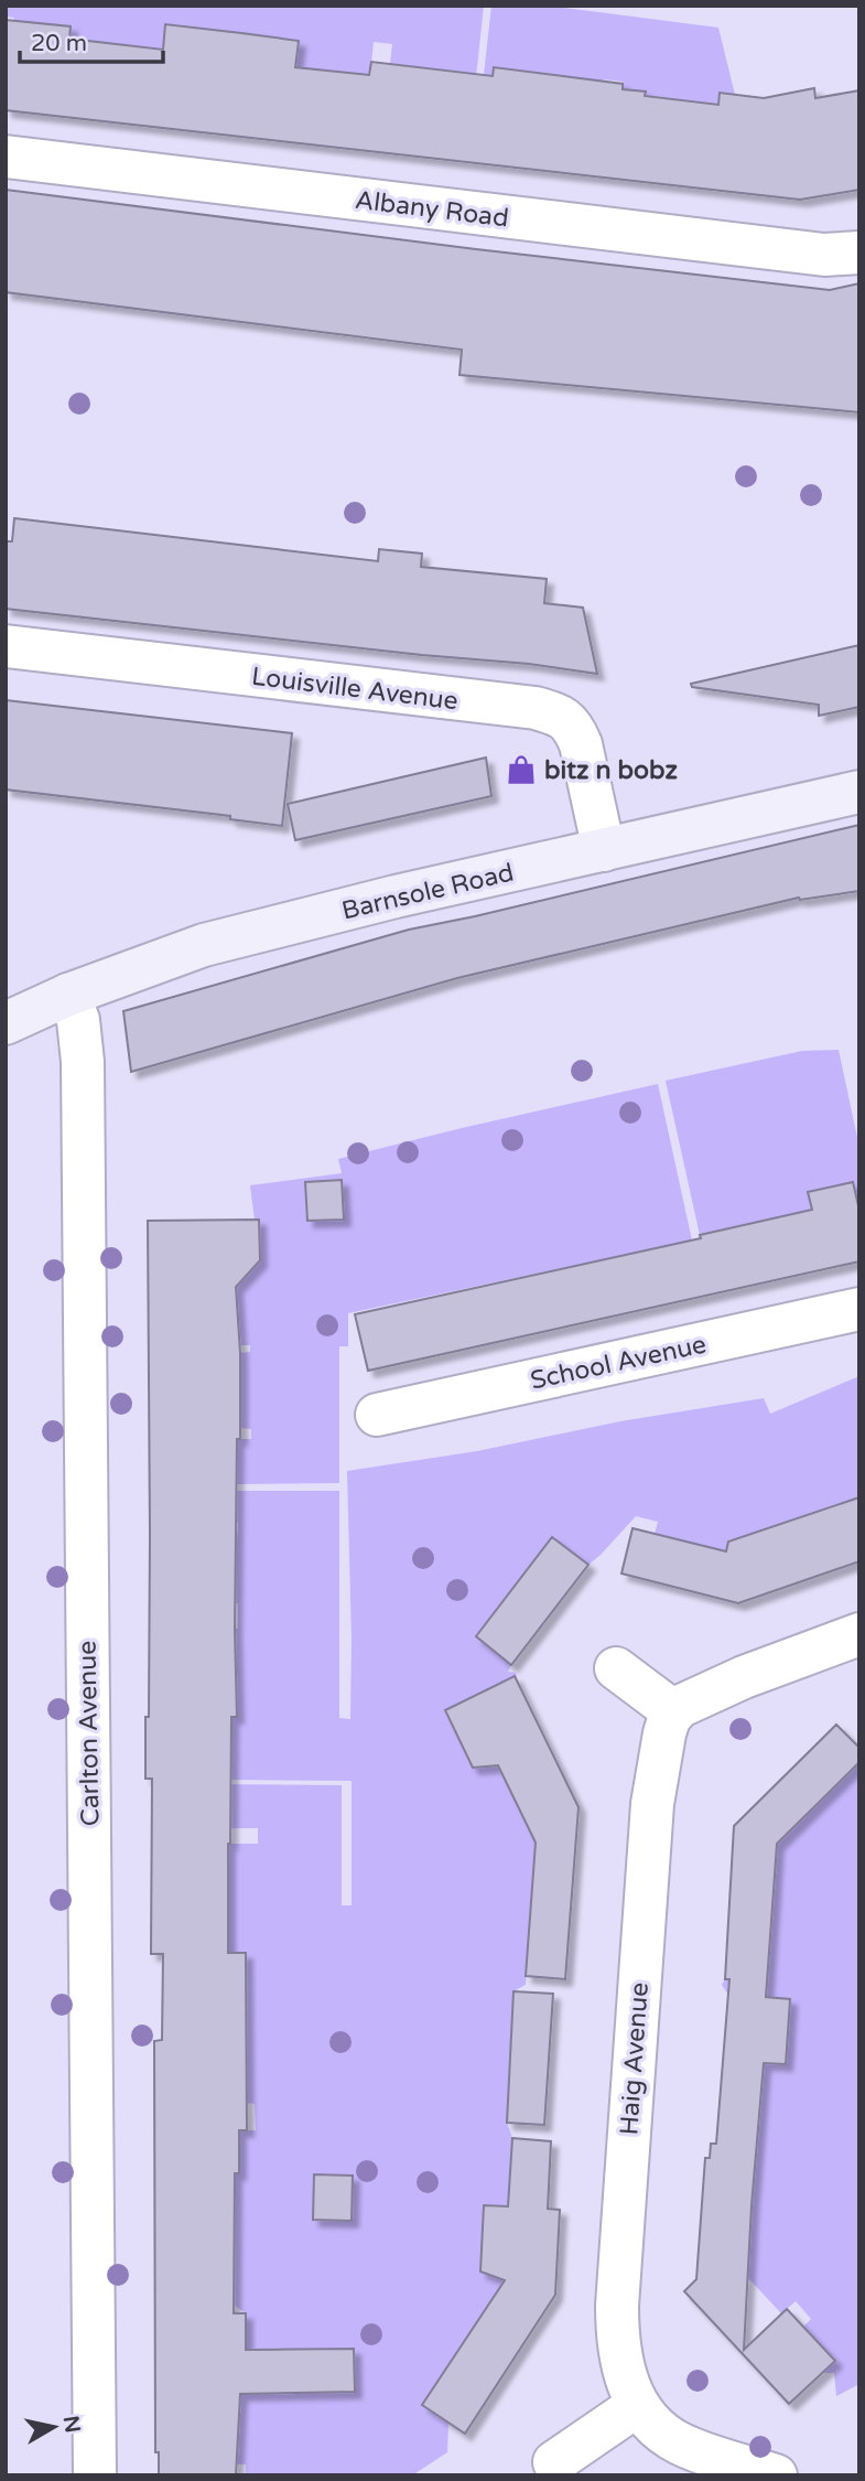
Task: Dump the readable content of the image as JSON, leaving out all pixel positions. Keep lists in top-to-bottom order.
{
  "streets": {
    "street": [
      "Albany Road",
      "Louisville Avenue",
      "Barnsole Road",
      "School Avenue",
      "Carlton Avenue",
      "Haig Avenue"
    ]
  },
  "crossings": [
    ["Louisville Avenue", "Barnsole Road"],
    ["Barnsole Road", "Carlton Avenue"]
  ],
  "places": {
    "shop": ["bitz n bobz"]
  },
  "scale_bar": "20 m",
  "north": "right"
}
